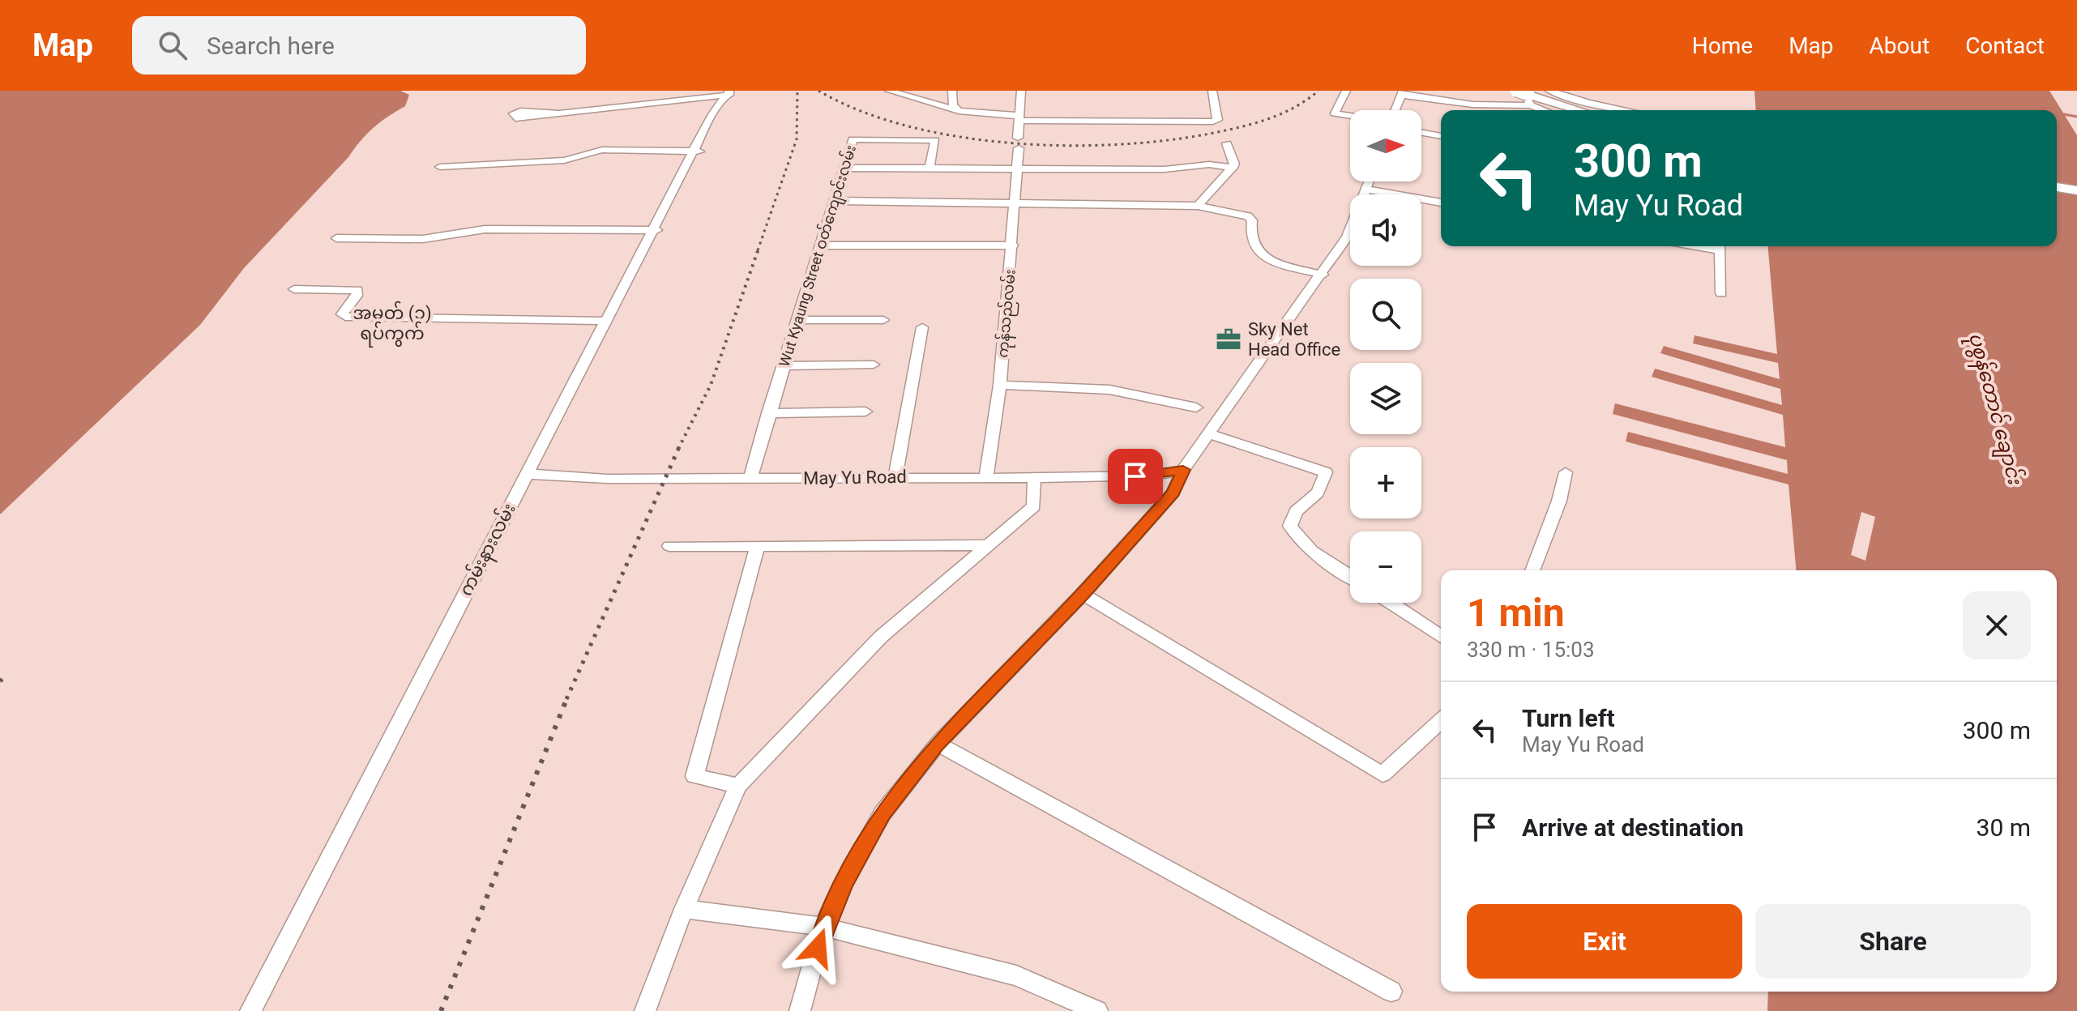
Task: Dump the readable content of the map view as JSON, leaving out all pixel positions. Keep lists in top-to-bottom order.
{
  "streets": {
    "street": [
      "Wut Kyaung Street ဝတ်ကျောင်းလမ်း",
      "ကုန်သည်လမ်း",
      "May Yu Road",
      "ကမ်းနားလမ်း"
    ]
  },
  "crossings": [
    ["Wut Kyaung Street ဝတ်ကျောင်းလမ်း", "May Yu Road"],
    ["ကုန်သည်လမ်း", "May Yu Road"],
    ["May Yu Road", "ကမ်းနားလမ်း"]
  ],
  "districts": ["အမှတ် (၁) ရပ်ကွက်"],
  "water": ["ပုစွန်တောင် ချောင်း"],
  "places": {
    "office": ["Sky Net Head Office"]
  },
  "north": "right",
  "page": {
    "header": "Map",
    "search": "Search here",
    "nav": [
      "Home",
      "Map",
      "About",
      "Contact"
    ],
    "map_buttons": ["+", "−"],
    "turn": ["300 m", "May Yu Road"],
    "heading": ["1 min", "330 m · 15:03"],
    "list": [
      {
        "name": "Turn left",
        "note": "May Yu Road",
        "value": "300 m"
      },
      {
        "name": "Arrive at destination",
        "value": "30 m"
      }
    ],
    "buttons": ["Exit", "Share"]
  }
}
